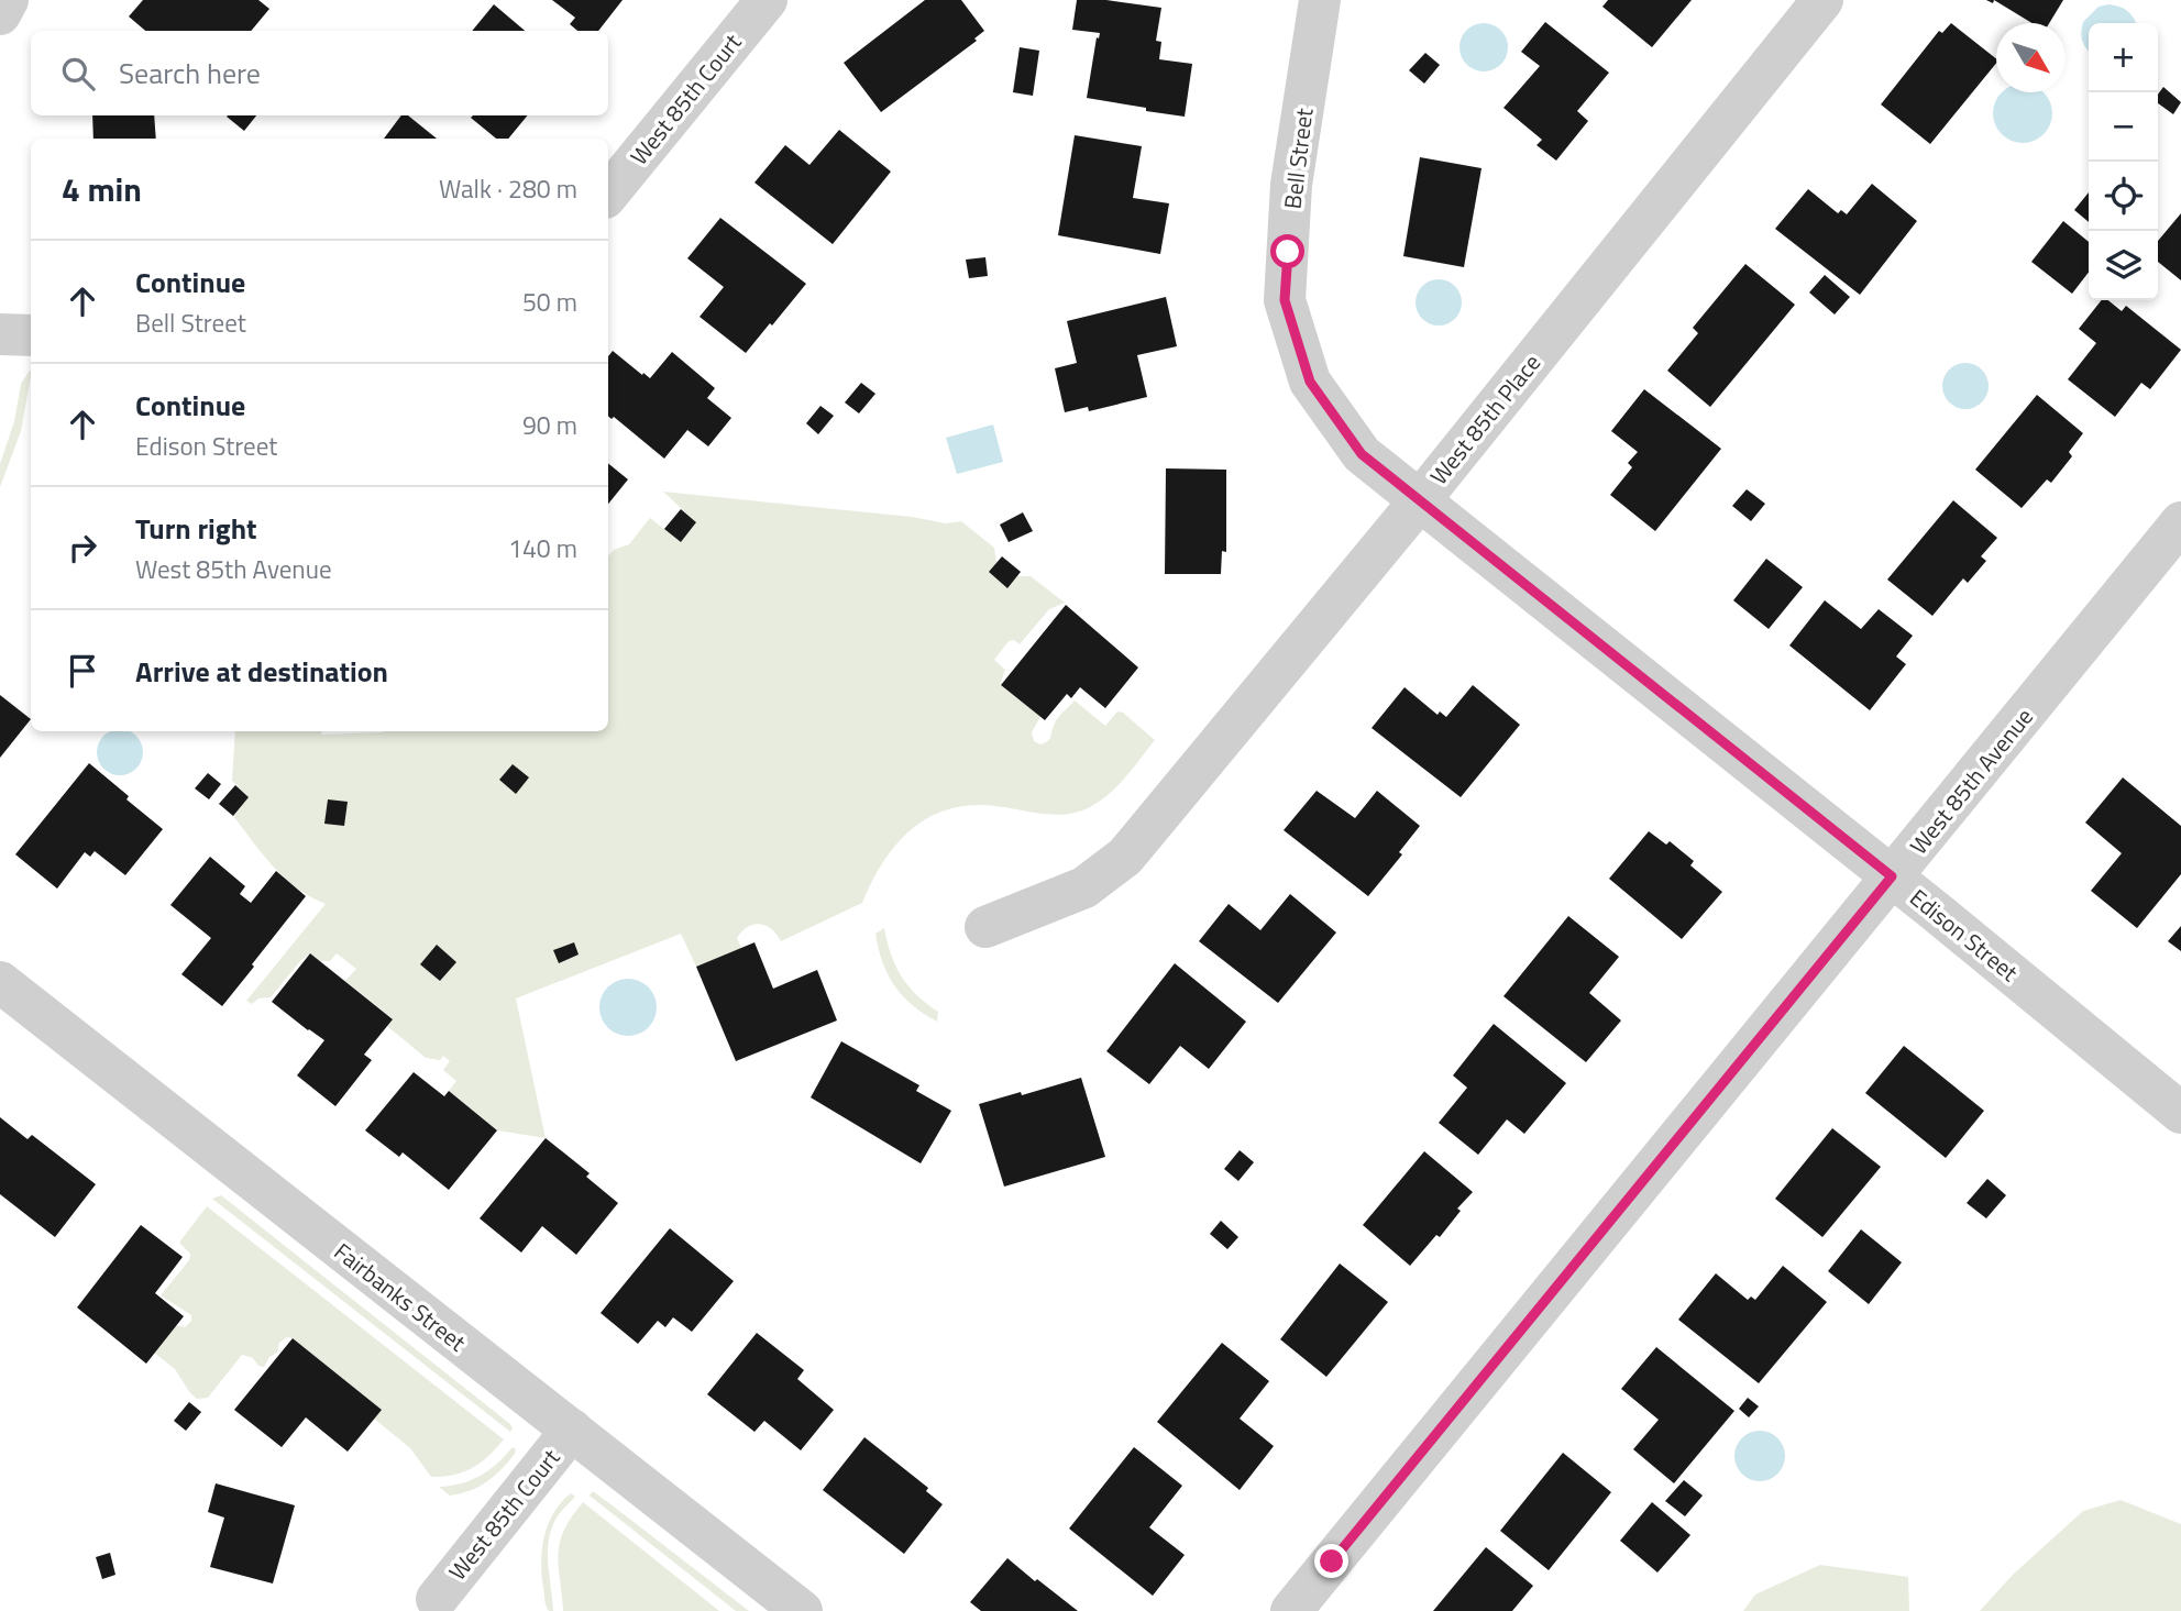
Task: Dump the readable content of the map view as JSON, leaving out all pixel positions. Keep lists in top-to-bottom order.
{
  "streets": {
    "street": [
      "West 85th Court",
      "Bell Street",
      "West 85th Place",
      "West 85th Avenue",
      "Edison Street",
      "Fairbanks Street"
    ]
  },
  "crossings": [
    ["West 85th Court", "Fairbanks Street"],
    ["Bell Street", "West 85th Place"],
    ["Bell Street", "Edison Street"],
    ["West 85th Place", "Edison Street"],
    ["West 85th Avenue", "Edison Street"]
  ],
  "north": "bottom right",
  "page": {
    "map_buttons": ["+", "−"],
    "search": "Search here",
    "heading": ["4 min", "Walk · 280 m"],
    "list": [
      ["Continue", "Bell Street", "50 m"],
      ["Continue", "Edison Street", "90 m"],
      ["Turn right", "West 85th Avenue", "140 m"],
      "Arrive at destination"
    ]
  }
}
